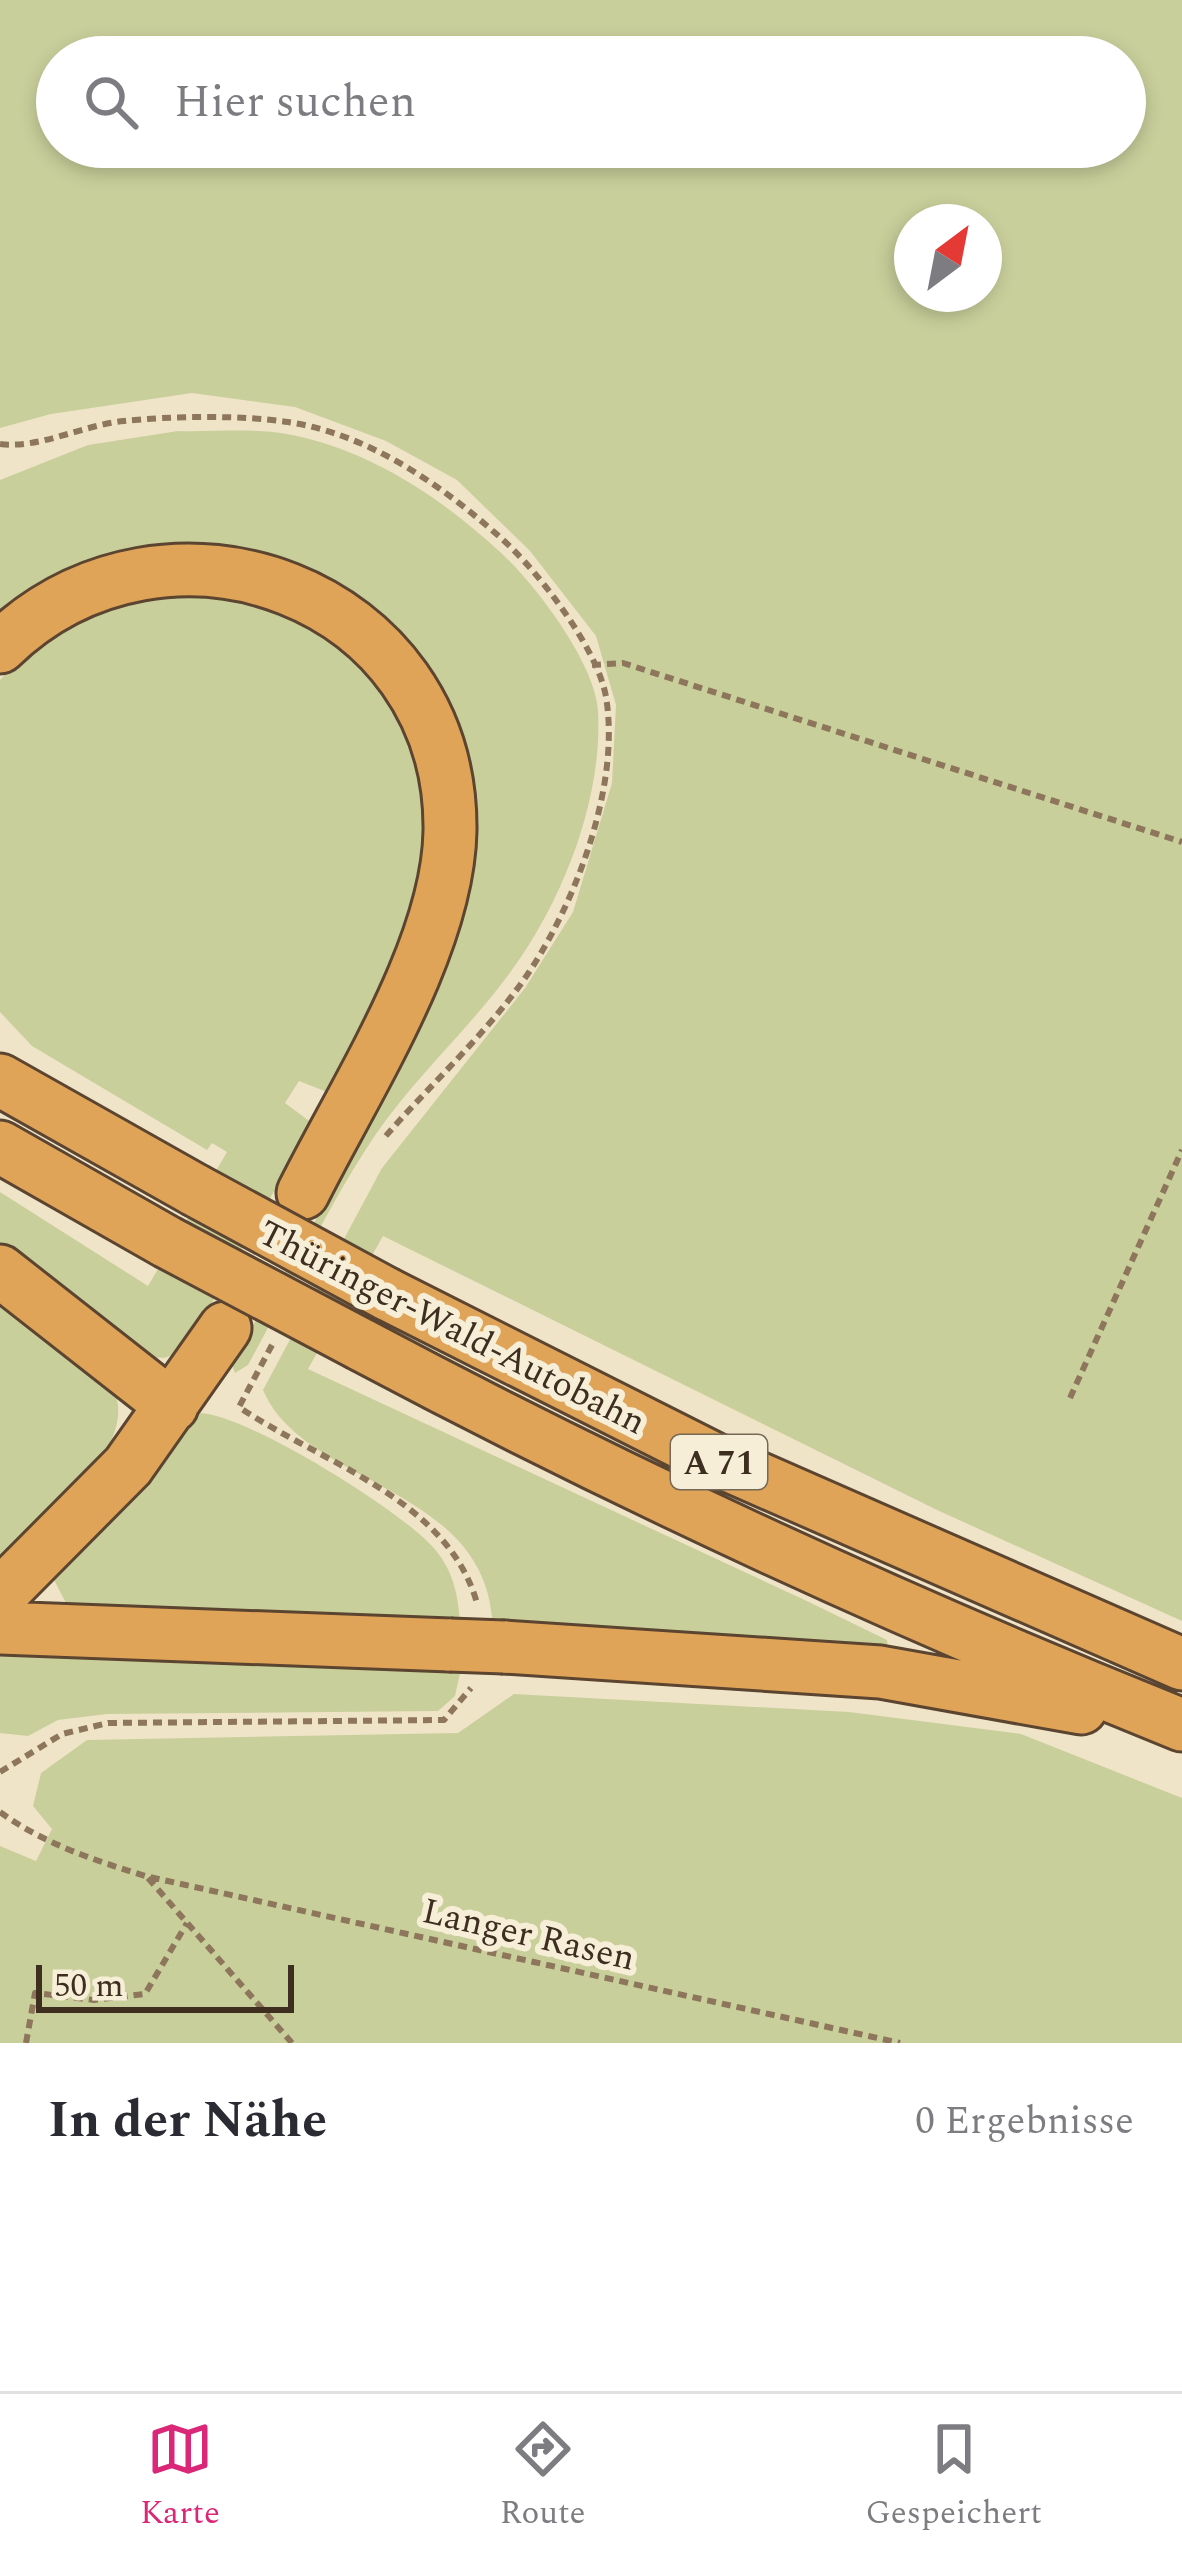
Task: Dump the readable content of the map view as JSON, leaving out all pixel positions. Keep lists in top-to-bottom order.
{
  "streets": {
    "highway": ["Thüringer-Wald-Autobahn", "A 71"],
    "path": ["Langer Rasen"]
  },
  "scale_bar": "50 m",
  "north": "top right",
  "page": {
    "search": "Hier suchen",
    "scale": "50 m",
    "heading": ["In der Nähe", "0 Ergebnisse"],
    "nav": ["Karte", "Route", "Gespeichert"]
  }
}
